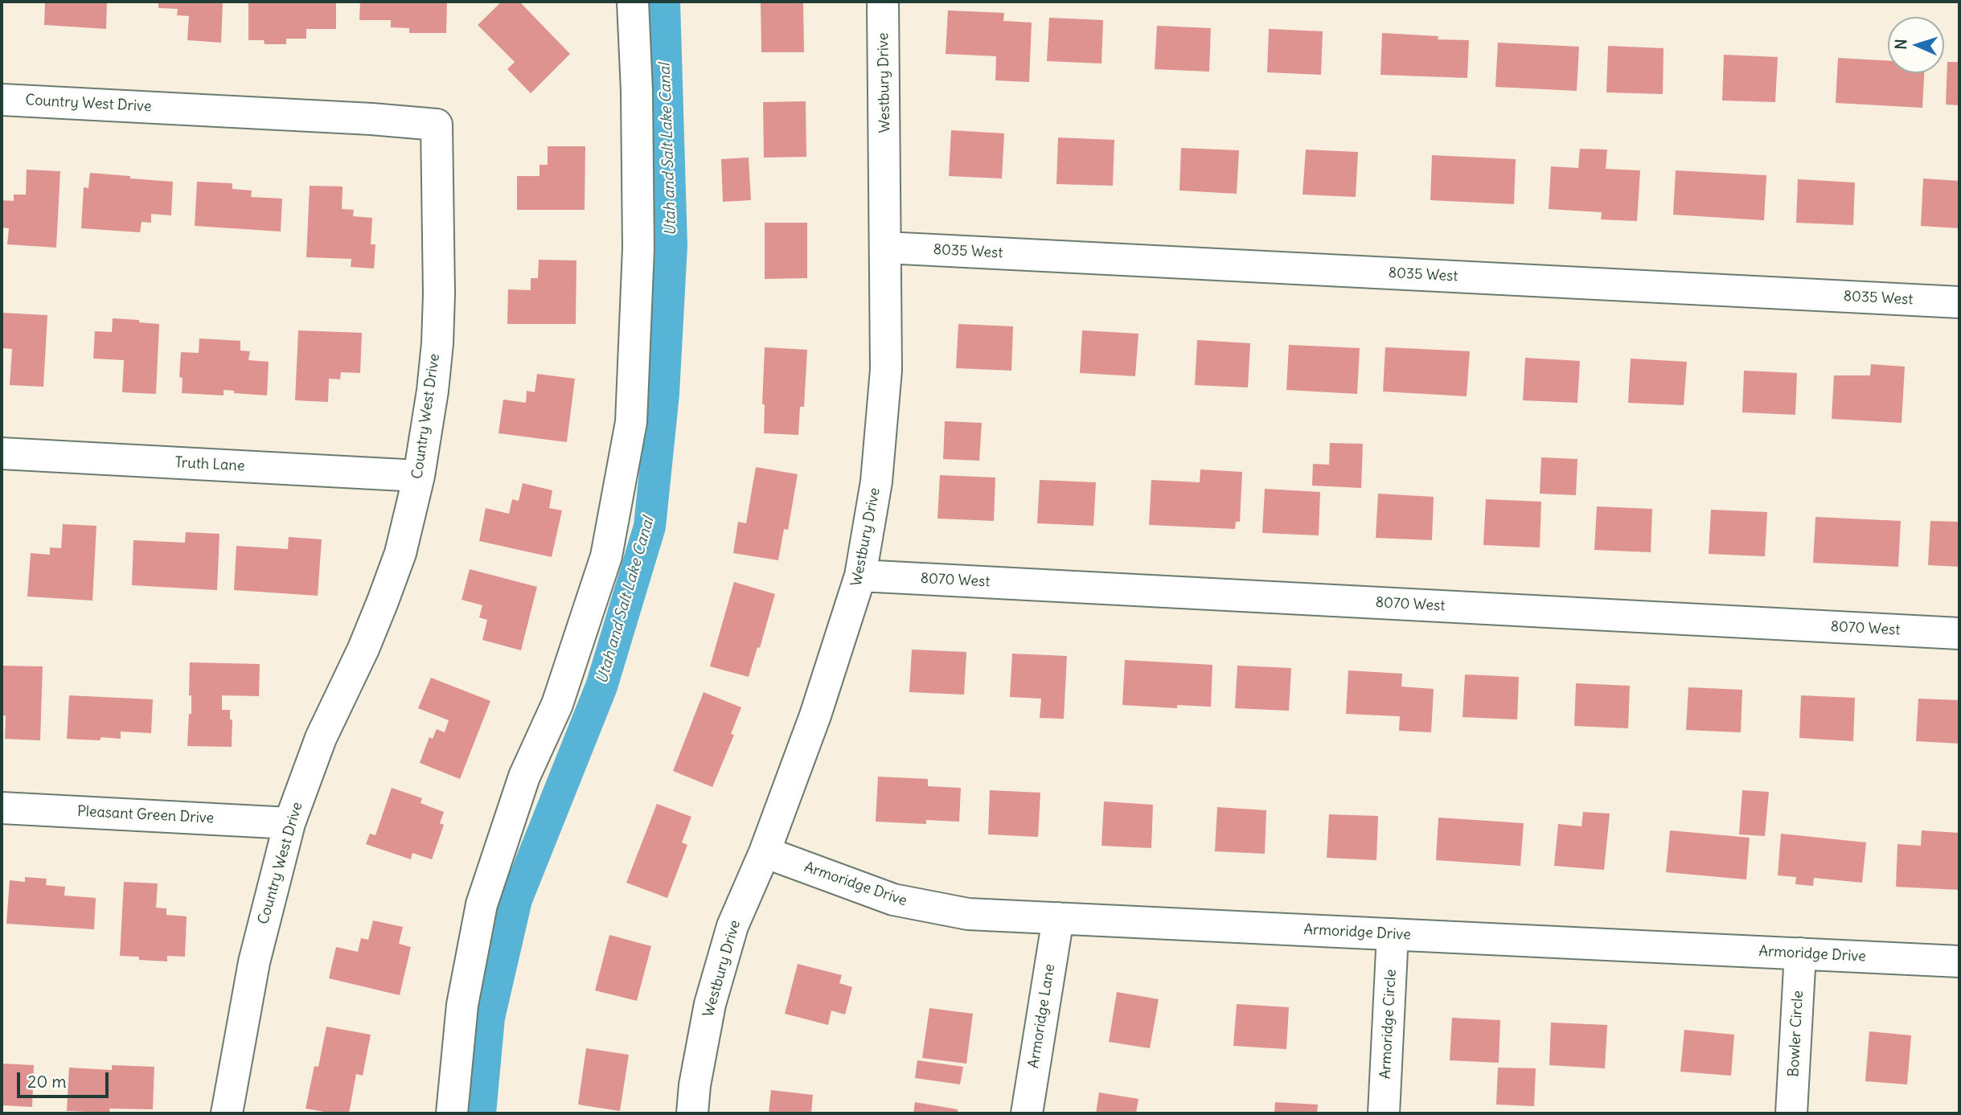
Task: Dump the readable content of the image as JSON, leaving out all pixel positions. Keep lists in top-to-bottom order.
{
  "streets": {
    "street": [
      "Westbury Drive",
      "Country West Drive",
      "8035 West",
      "Truth Lane",
      "8070 West",
      "Pleasant Green Drive",
      "Armoridge Drive",
      "Armoridge Lane",
      "Armoridge Circle",
      "Bowler Circle"
    ]
  },
  "crossings": [
    ["Westbury Drive", "8035 West"],
    ["Westbury Drive", "8070 West"],
    ["Westbury Drive", "Armoridge Drive"],
    ["Country West Drive", "Truth Lane"],
    ["Country West Drive", "Pleasant Green Drive"],
    ["Armoridge Drive", "Armoridge Lane"],
    ["Armoridge Drive", "Armoridge Circle"],
    ["Armoridge Drive", "Bowler Circle"]
  ],
  "water": ["Utah and Salt Lake Canal"],
  "scale_bar": "20 m",
  "north": "left"
}
